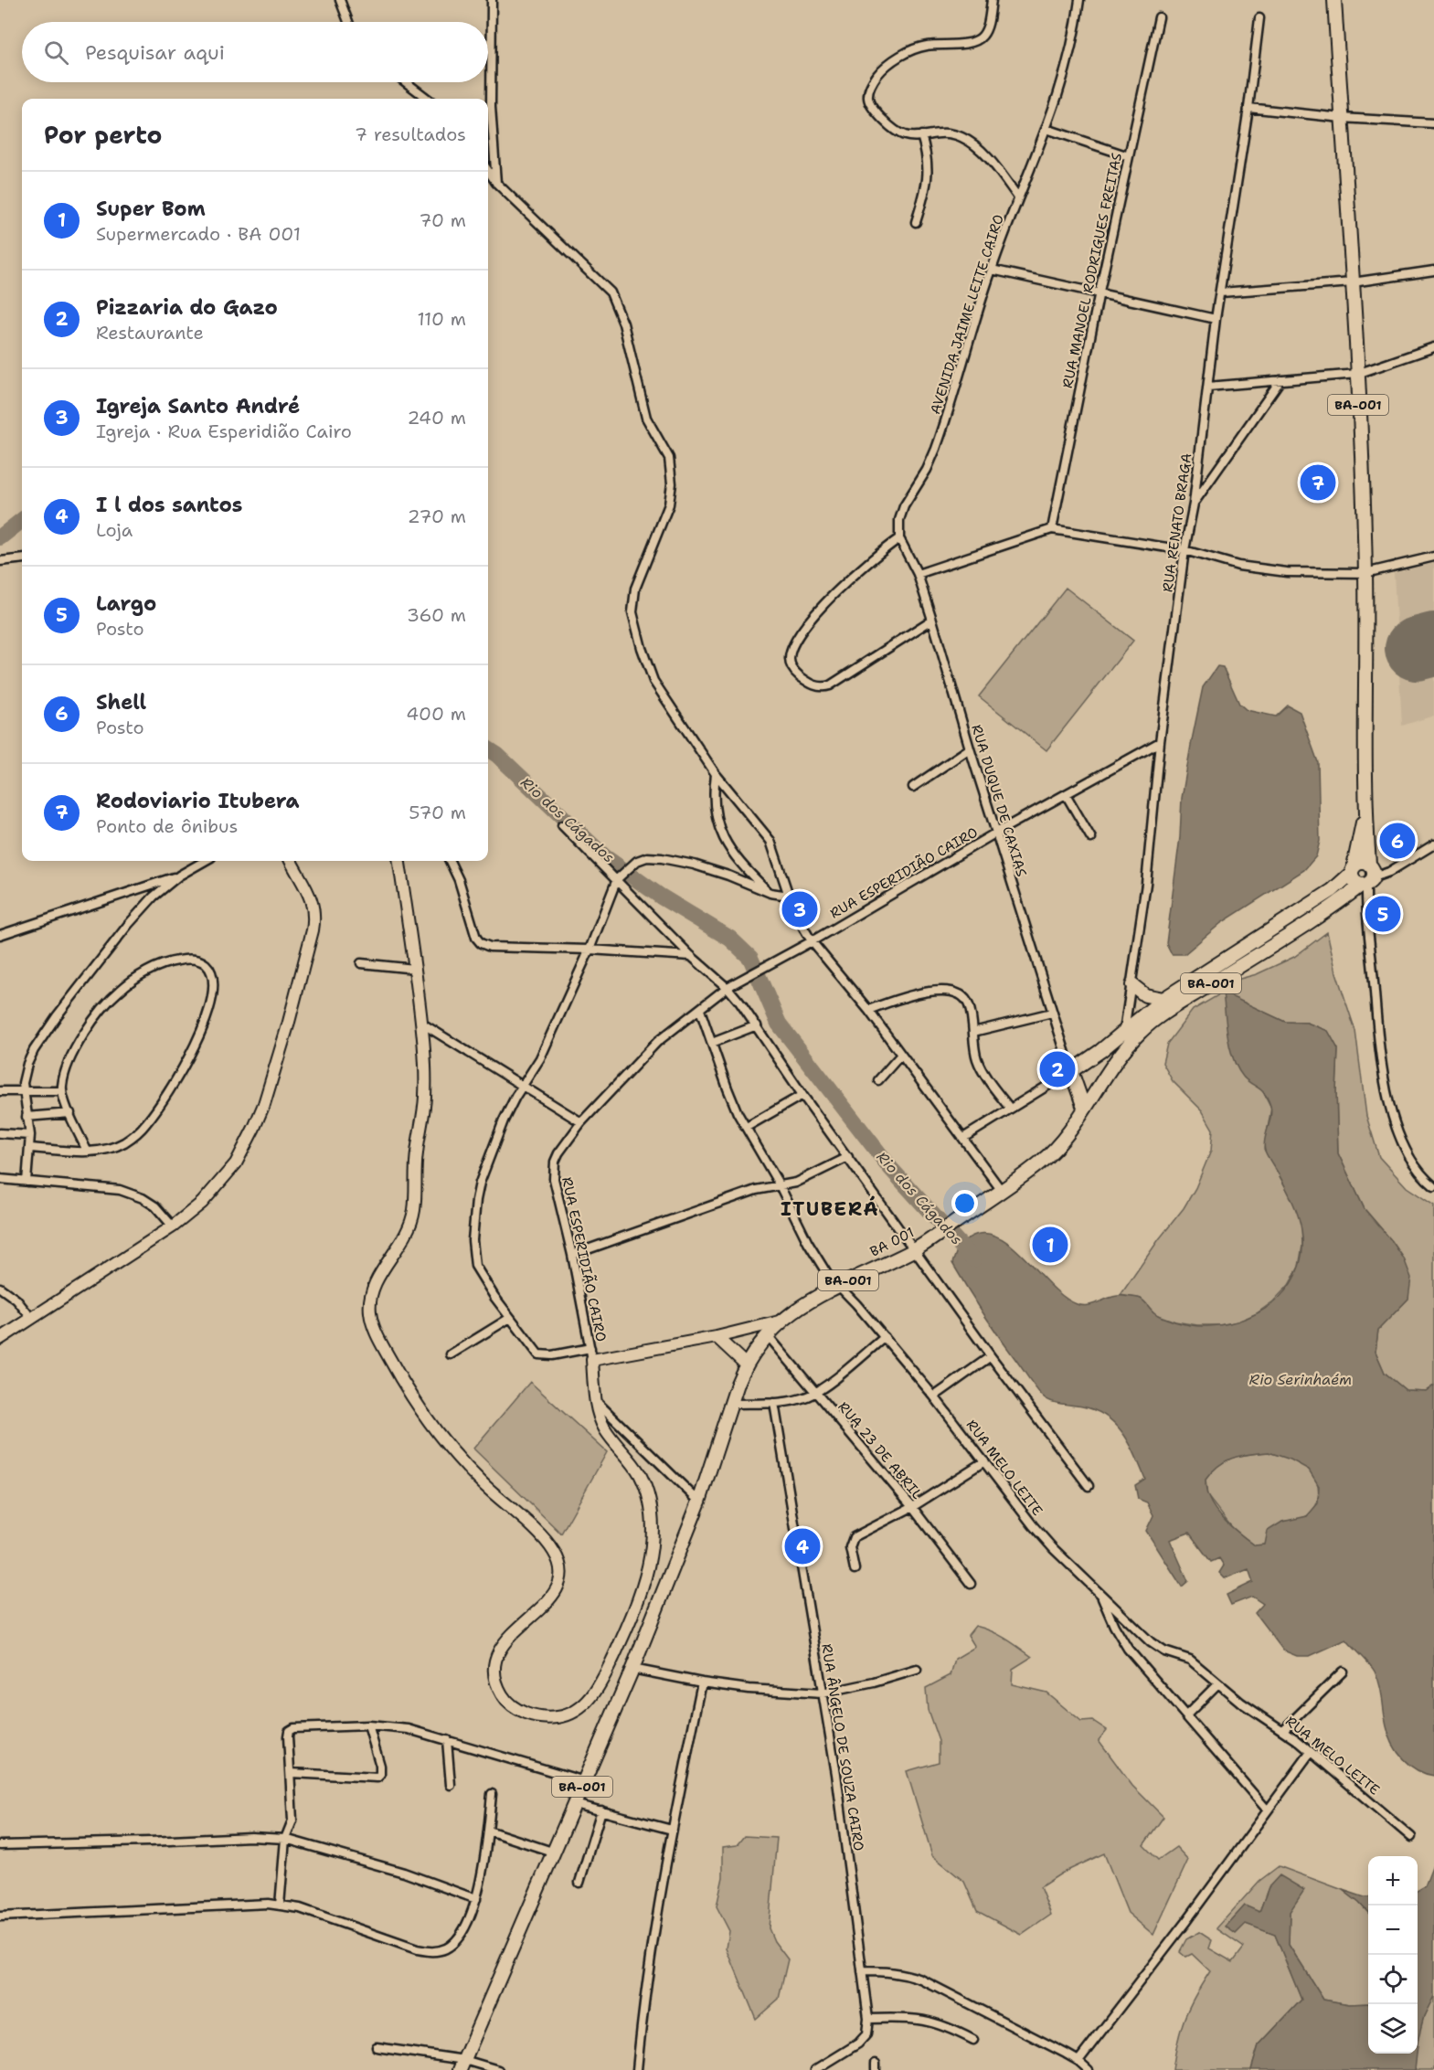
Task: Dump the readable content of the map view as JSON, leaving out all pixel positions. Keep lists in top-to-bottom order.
{
  "streets": {
    "main road": ["BA-001", "BA 001"],
    "street": [
      "RUA MANOEL RODRIGUES FREITAS",
      "AVENIDA JAIME LEITE CAIRO",
      "RUA RENATO BRAGA",
      "RUA DUQUE DE CAXIAS",
      "RUA ESPERIDIÃO CAIRO",
      "RUA 23 DE ABRIL",
      "RUA MELO LEITE",
      "RUA ÂNGELO DE SOUZA CAIRO"
    ]
  },
  "crossings": [
    ["AVENIDA JAIME LEITE CAIRO", "RUA DUQUE DE CAXIAS"],
    ["BA-001", "RUA RENATO BRAGA"],
    ["BA-001", "RUA DUQUE DE CAXIAS"],
    ["BA-001", "BA 001"],
    ["BA-001", "RUA 23 DE ABRIL"],
    ["RUA RENATO BRAGA", "RUA ESPERIDIÃO CAIRO"],
    ["RUA DUQUE DE CAXIAS", "RUA ESPERIDIÃO CAIRO"],
    ["RUA ESPERIDIÃO CAIRO", "RUA MELO LEITE"],
    ["BA 001", "RUA MELO LEITE"]
  ],
  "districts": ["ITUBERÁ"],
  "water": ["Rio dos Cágados", "Rio Serinhaém"],
  "page": {
    "search": "Pesquisar aqui",
    "heading": ["Por perto", "7 resultados"],
    "list": [
      {
        "mark": "1",
        "name": "Super Bom",
        "note": "Supermercado · BA 001",
        "value": "70 m"
      },
      {
        "mark": "2",
        "name": "Pizzaria do Gazo",
        "note": "Restaurante",
        "value": "110 m"
      },
      {
        "mark": "3",
        "name": "Igreja Santo André",
        "note": "Igreja · Rua Esperidião Cairo",
        "value": "240 m"
      },
      {
        "mark": "4",
        "name": "I l dos santos",
        "note": "Loja",
        "value": "270 m"
      },
      {
        "mark": "5",
        "name": "Largo",
        "note": "Posto",
        "value": "360 m"
      },
      {
        "mark": "6",
        "name": "Shell",
        "note": "Posto",
        "value": "400 m"
      },
      {
        "mark": "7",
        "name": "Rodoviario Itubera",
        "note": "Ponto de ônibus",
        "value": "570 m"
      }
    ],
    "pins": [
      "7",
      "6",
      "3",
      "5",
      "2",
      "1",
      "4"
    ],
    "map_buttons": ["+", "−"]
  }
}
